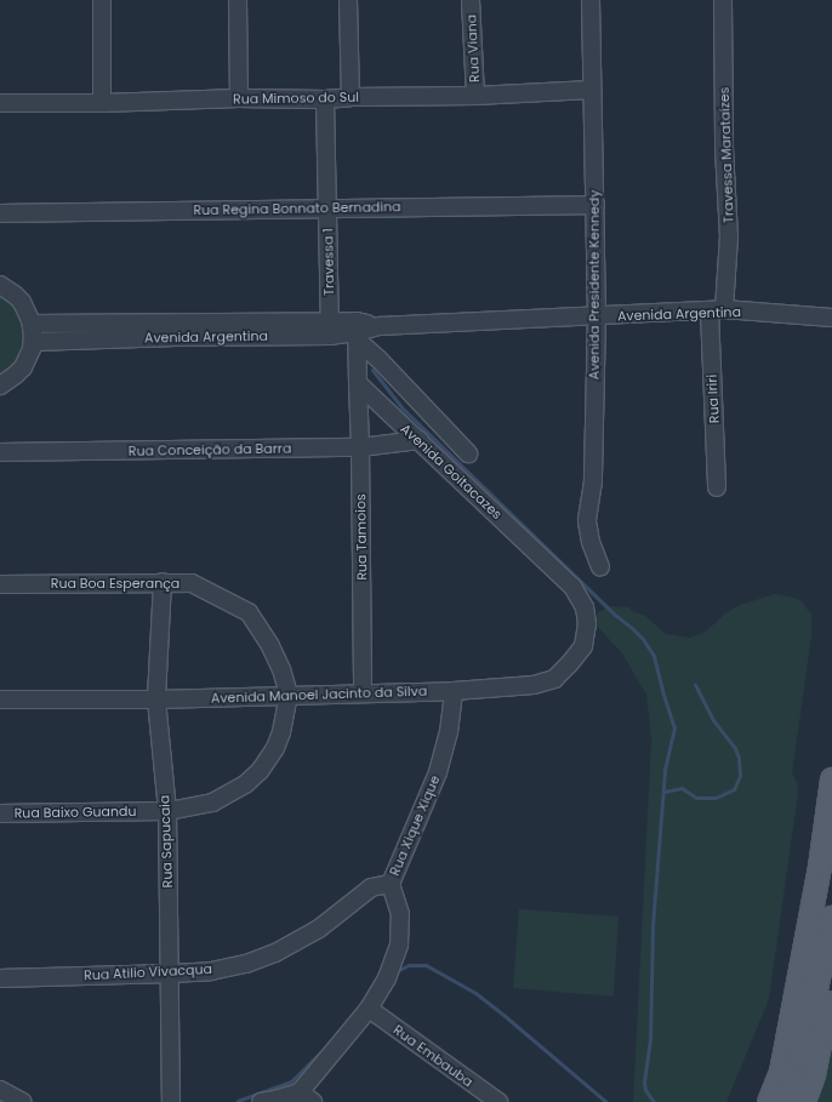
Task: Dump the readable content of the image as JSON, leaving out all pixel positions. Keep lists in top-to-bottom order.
{
  "streets": {
    "street": [
      "Rua Viana",
      "Rua Mimoso do Sul",
      "Travessa Marataízes",
      "Rua Regina Bonnato Bernadina",
      "Travessa 1",
      "Avenida Presidente Kennedy",
      "Avenida Argentina",
      "Rua Iriri",
      "Rua Conceição da Barra",
      "Avenida Goitacazes",
      "Rua Tamoios",
      "Rua Boa Esperança",
      "Avenida Manoel Jacinto da Silva",
      "Rua Baixo Guandu",
      "Rua Xique Xique",
      "Rua Sapucaia",
      "Rua Atilio Vivacqua",
      "Rua Embauba"
    ]
  },
  "crossings": [
    ["Rua Viana", "Rua Mimoso do Sul"],
    ["Rua Mimoso do Sul", "Travessa 1"],
    ["Rua Mimoso do Sul", "Avenida Presidente Kennedy"],
    ["Travessa Marataízes", "Avenida Argentina"],
    ["Travessa Marataízes", "Rua Iriri"],
    ["Rua Regina Bonnato Bernadina", "Travessa 1"],
    ["Rua Regina Bonnato Bernadina", "Avenida Presidente Kennedy"],
    ["Travessa 1", "Avenida Argentina"],
    ["Avenida Presidente Kennedy", "Avenida Argentina"],
    ["Avenida Argentina", "Rua Iriri"],
    ["Rua Conceição da Barra", "Avenida Goitacazes"],
    ["Rua Conceição da Barra", "Rua Tamoios"],
    ["Avenida Goitacazes", "Rua Tamoios"],
    ["Avenida Goitacazes", "Avenida Manoel Jacinto da Silva"],
    ["Rua Tamoios", "Avenida Manoel Jacinto da Silva"],
    ["Rua Boa Esperança", "Avenida Manoel Jacinto da Silva"],
    ["Rua Boa Esperança", "Rua Baixo Guandu"],
    ["Rua Boa Esperança", "Rua Sapucaia"],
    ["Avenida Manoel Jacinto da Silva", "Rua Baixo Guandu"],
    ["Avenida Manoel Jacinto da Silva", "Rua Xique Xique"],
    ["Avenida Manoel Jacinto da Silva", "Rua Sapucaia"],
    ["Rua Baixo Guandu", "Rua Sapucaia"],
    ["Rua Xique Xique", "Rua Atilio Vivacqua"],
    ["Rua Xique Xique", "Rua Embauba"],
    ["Rua Sapucaia", "Rua Atilio Vivacqua"]
  ]
}
